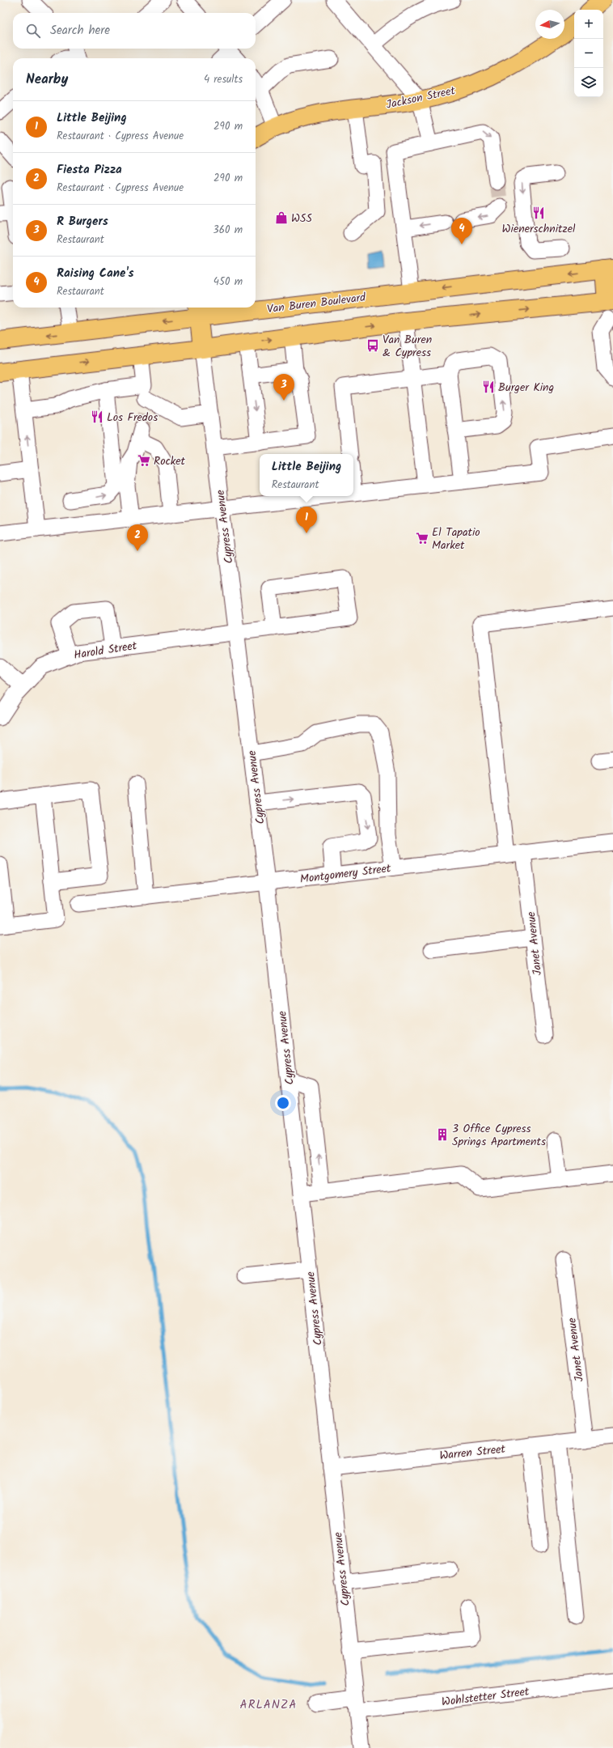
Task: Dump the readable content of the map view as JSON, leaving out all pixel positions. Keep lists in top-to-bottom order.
{
  "streets": {
    "main road": ["Jackson Street", "Van Buren Boulevard"],
    "street": [
      "Cypress Avenue",
      "Harold Street",
      "Montgomery Street",
      "Janet Avenue",
      "Warren Street",
      "Wohlstetter Street"
    ]
  },
  "crossings": [
    ["Cypress Avenue", "Harold Street"],
    ["Cypress Avenue", "Montgomery Street"],
    ["Cypress Avenue", "Warren Street"],
    ["Cypress Avenue", "Wohlstetter Street"],
    ["Montgomery Street", "Janet Avenue"],
    ["Janet Avenue", "Warren Street"]
  ],
  "districts": ["ARLANZA"],
  "places": {
    "restaurant": ["Wienerschnitzel", "Burger King", "Los Fredos"],
    "shop": ["WSS"],
    "bus stop": ["Van Buren & Cypress"],
    "supermarket": ["Rocket", "El Tapatio Market"],
    "building": ["3 Office Cypress Springs Apartments"]
  },
  "north": "left",
  "page": {
    "map_buttons": ["+", "−"],
    "search": "Search here",
    "heading": ["Nearby", "4 results"],
    "list": [
      {
        "mark": "1",
        "name": "Little Beijing",
        "note": "Restaurant · Cypress Avenue",
        "value": "290 m"
      },
      {
        "mark": "2",
        "name": "Fiesta Pizza",
        "note": "Restaurant · Cypress Avenue",
        "value": "290 m"
      },
      {
        "mark": "3",
        "name": "R Burgers",
        "note": "Restaurant",
        "value": "360 m"
      },
      {
        "mark": "4",
        "name": "Raising Cane's",
        "note": "Restaurant",
        "value": "450 m"
      }
    ],
    "pins": [
      "4",
      "3",
      "1",
      "2"
    ],
    "popup": ["Little Beijing", "Restaurant"]
  }
}
